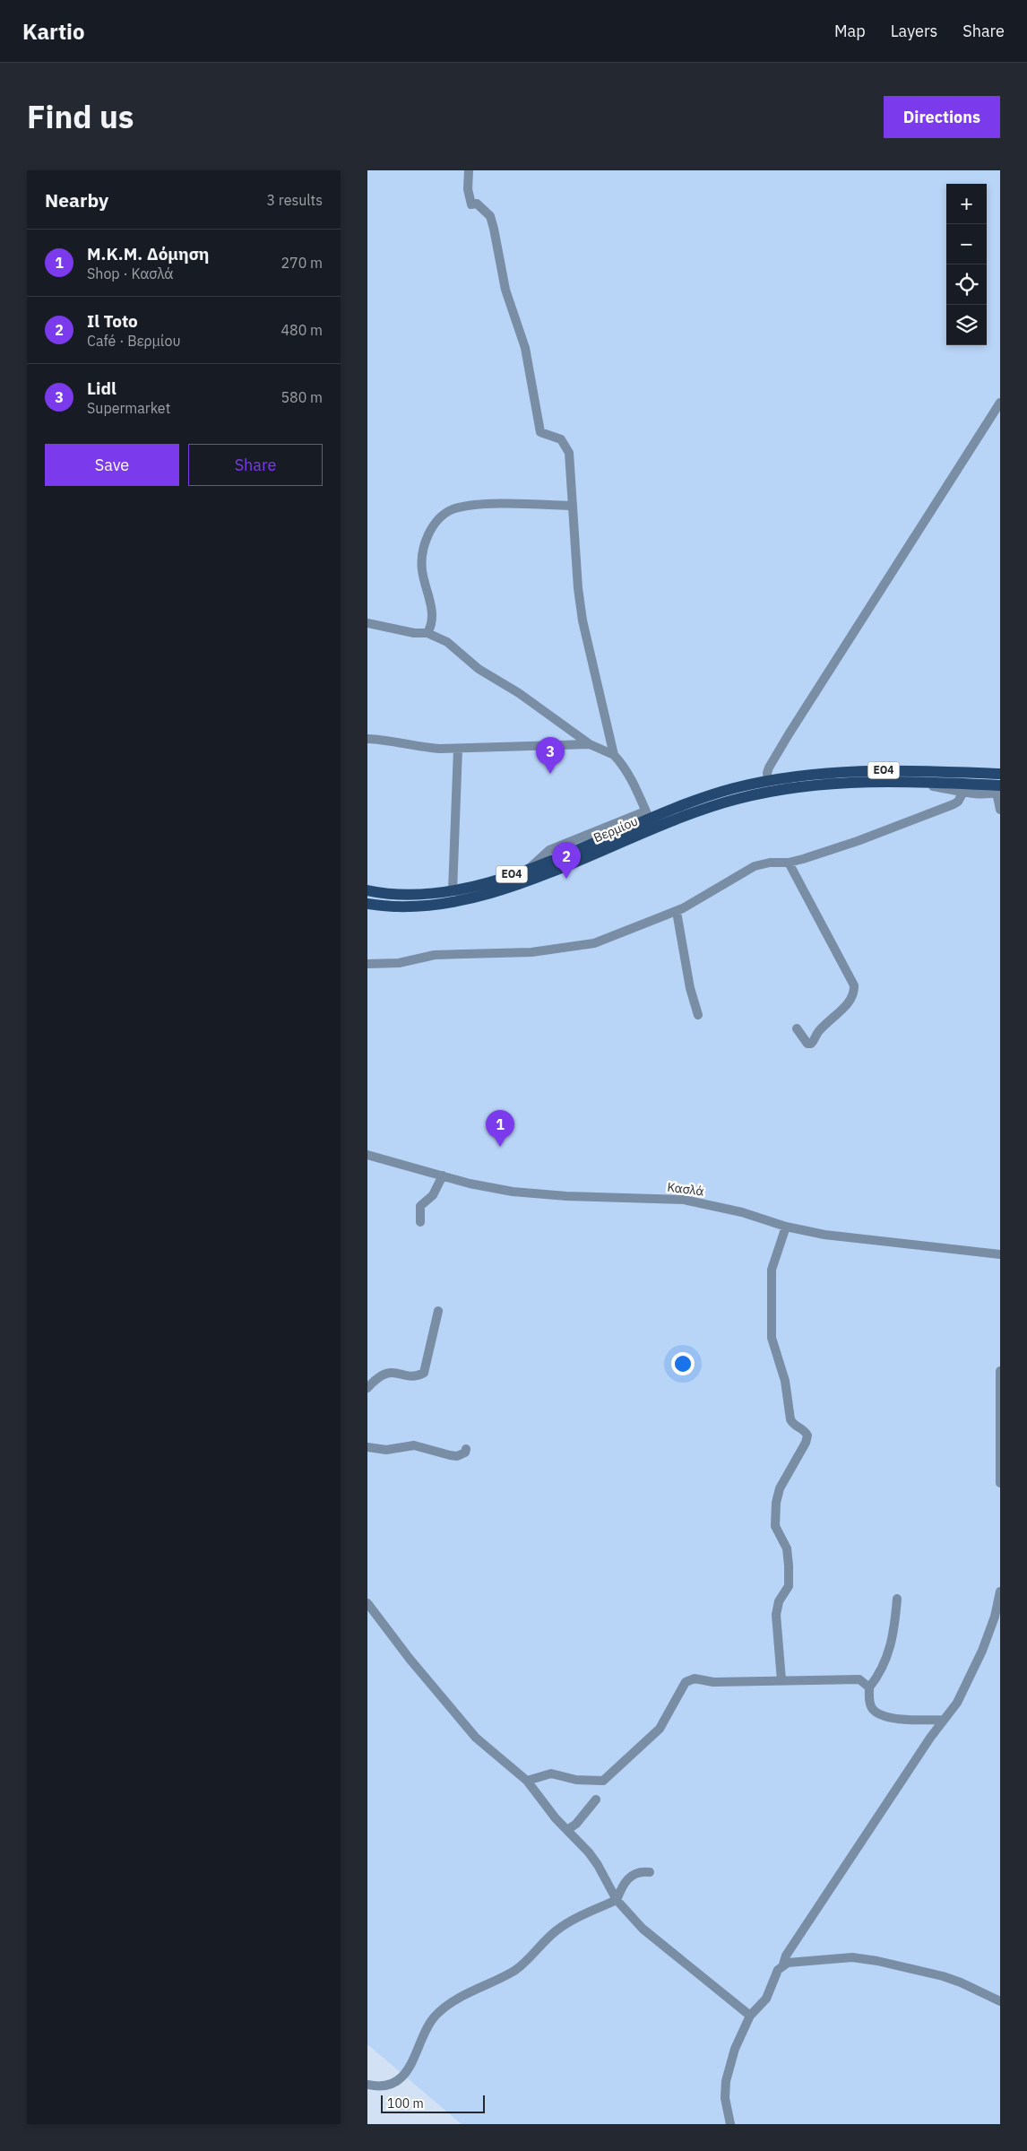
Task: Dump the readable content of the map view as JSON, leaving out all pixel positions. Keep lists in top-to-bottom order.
{
  "streets": {
    "main road": ["ΕΟ4", "Βερμίου"],
    "street": ["Κασλά"]
  },
  "crossings": [
    ["ΕΟ4", "Βερμίου"]
  ],
  "scale_bar": "100 m",
  "page": {
    "header": "Kartio",
    "nav": ["Map", "Layers", "Share"],
    "title": "Find us",
    "buttons": [
      "Directions",
      ["Save", "Share"]
    ],
    "heading": ["Nearby", "3 results"],
    "map_buttons": ["+", "−"],
    "list": [
      {
        "mark": "1",
        "name": "Μ.Κ.Μ. Δόμηση",
        "note": "Shop · Κασλά",
        "value": "270 m"
      },
      {
        "mark": "2",
        "name": "Il Toto",
        "note": "Café · Βερμίου",
        "value": "480 m"
      },
      {
        "mark": "3",
        "name": "Lidl",
        "note": "Supermarket",
        "value": "580 m"
      }
    ],
    "pins": ["3", "2", "1"],
    "scale": "100 m"
  }
}
